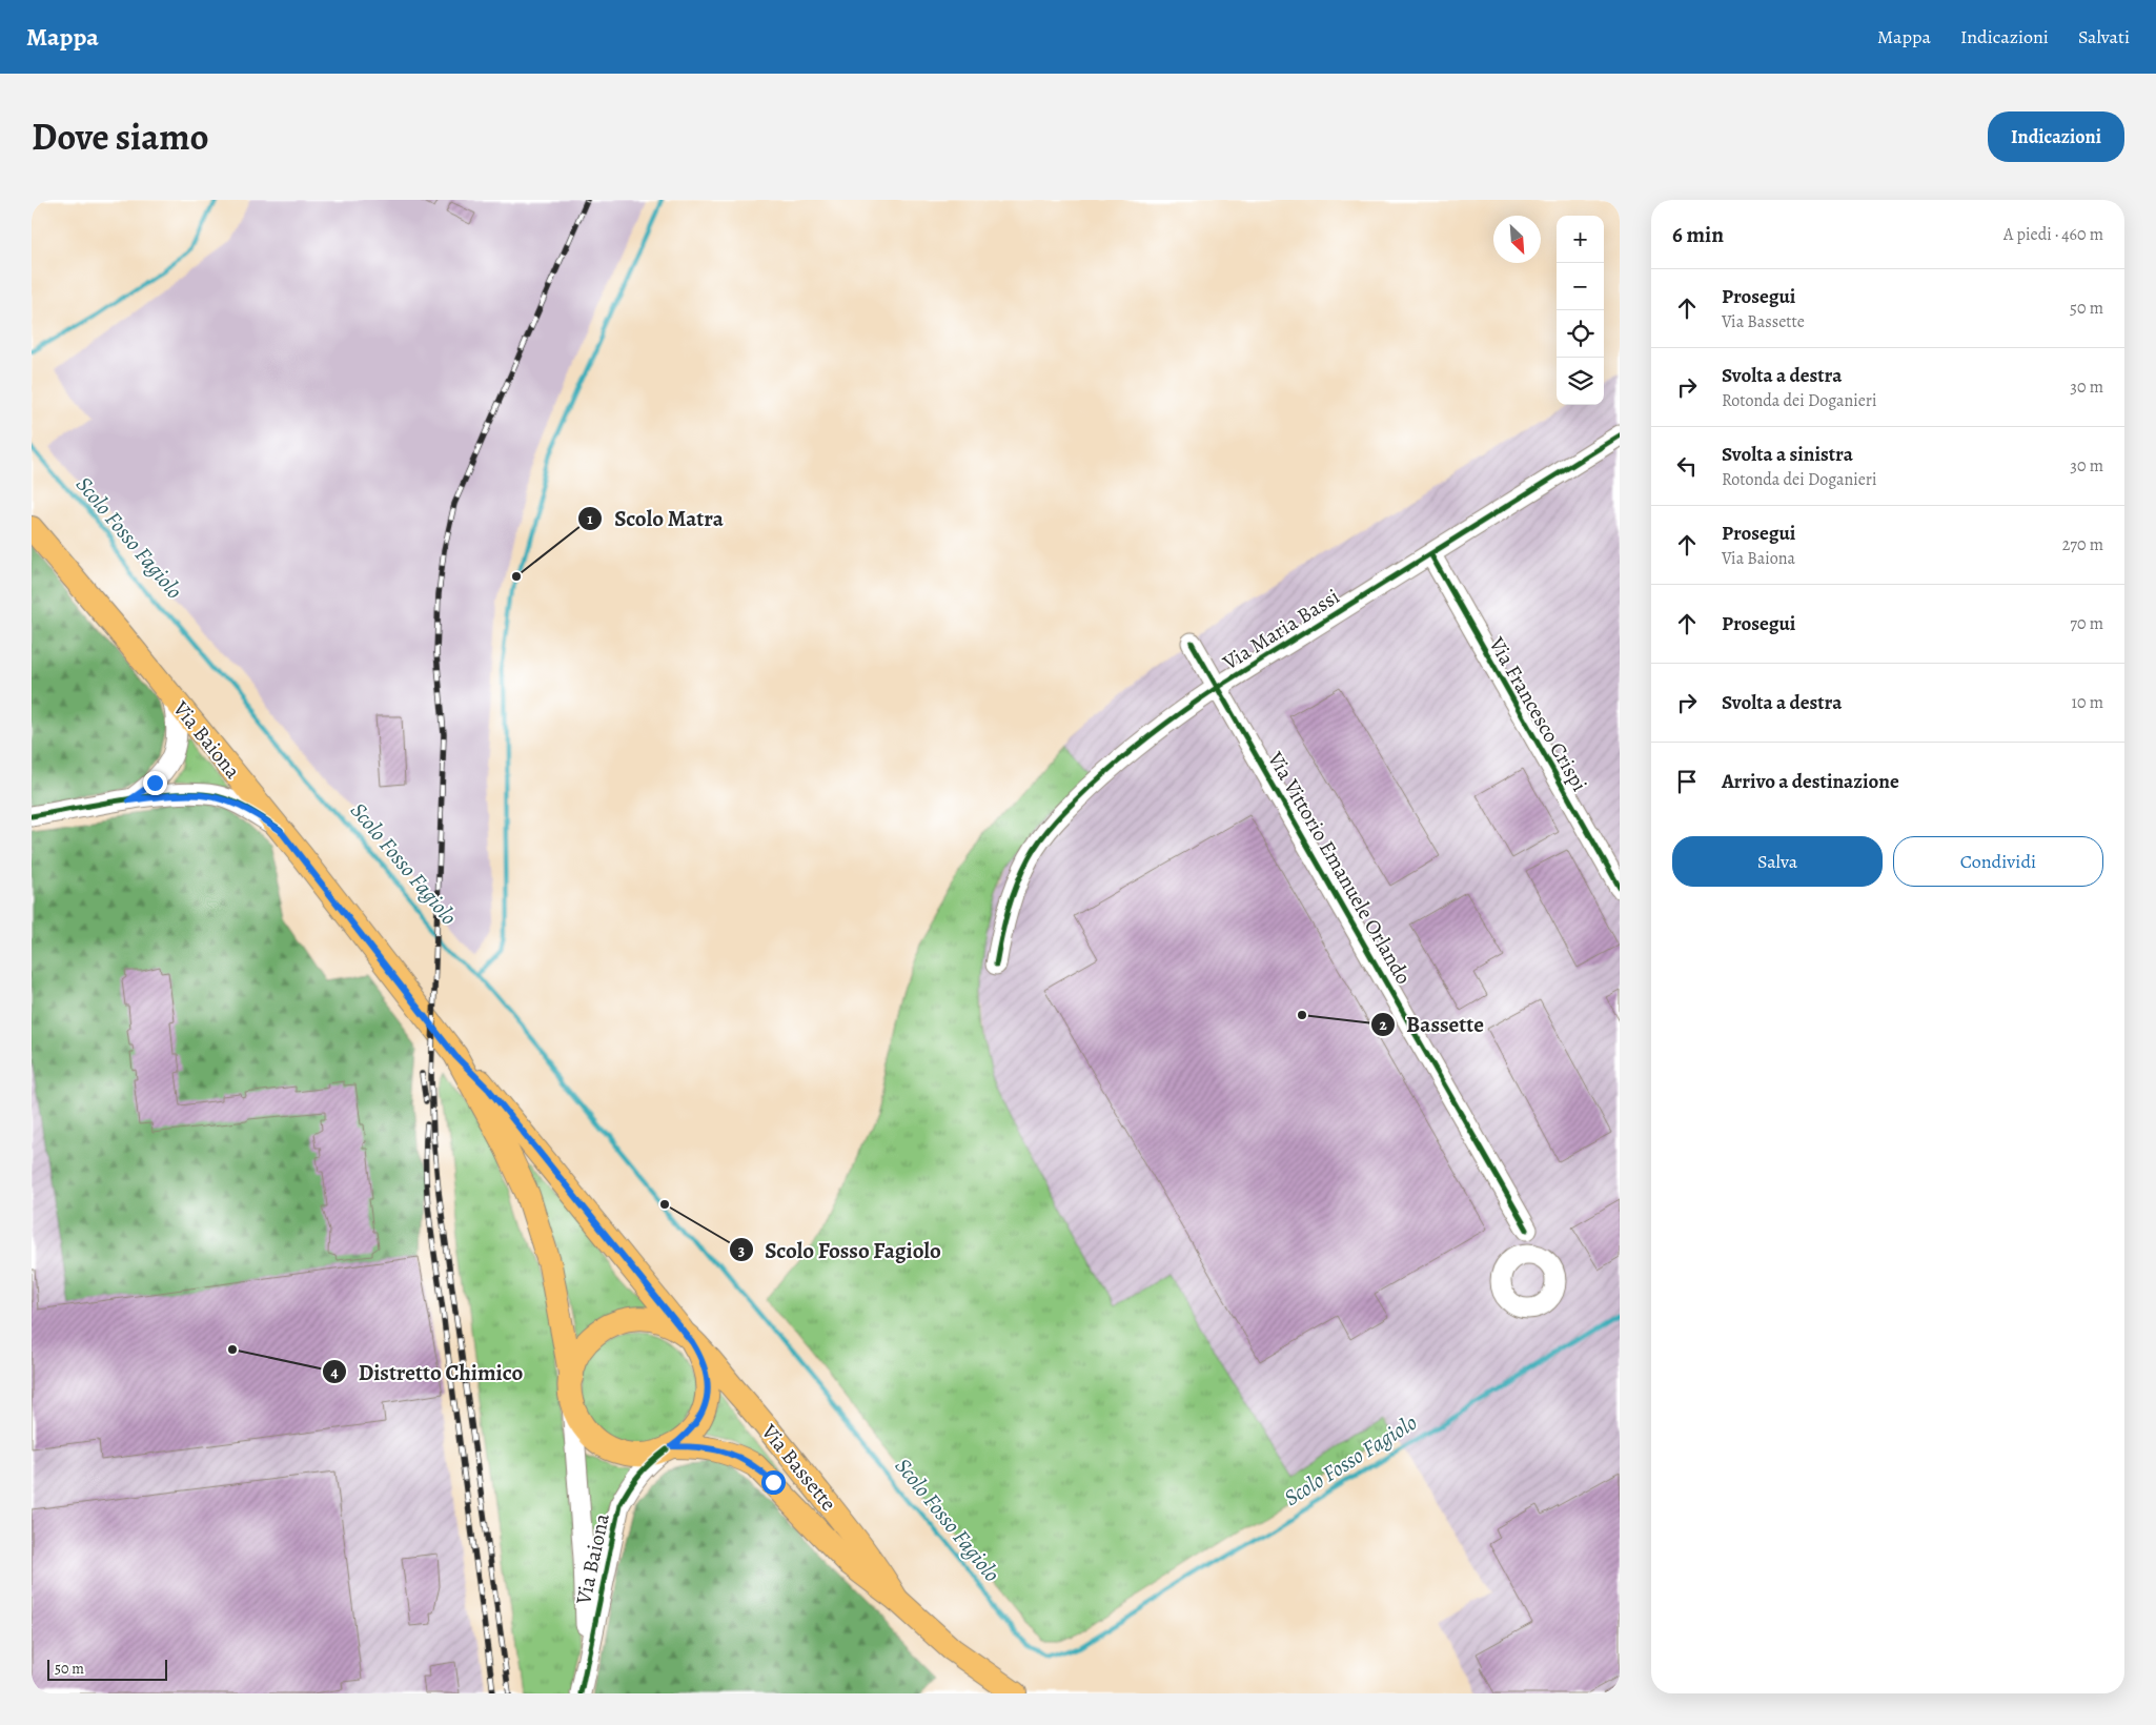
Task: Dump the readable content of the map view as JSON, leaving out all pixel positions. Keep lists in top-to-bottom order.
{
  "streets": {
    "main road": ["Via Baiona", "Via Bassette"],
    "street": ["Via Maria Bassi", "Via Francesco Crispi", "Via Vittorio Emanuele Orlando"]
  },
  "crossings": [
    ["Via Maria Bassi", "Via Francesco Crispi"],
    ["Via Maria Bassi", "Via Vittorio Emanuele Orlando"],
    ["Via Baiona", "Via Bassette"]
  ],
  "water": ["Scolo Fosso Fagiolo"],
  "places": [
    "Scolo Matra",
    "Bassette",
    "Scolo Fosso Fagiolo",
    "Distretto Chimico"
  ],
  "scale_bar": "50 m",
  "north": "bottom right",
  "page": {
    "header": "Mappa",
    "nav": ["Mappa", "Indicazioni", "Salvati"],
    "title": "Dove siamo",
    "buttons": [
      "Indicazioni",
      ["Salva", "Condividi"]
    ],
    "heading": ["6 min", "A piedi · 460 m"],
    "map_buttons": ["+", "−"],
    "list": [
      ["Prosegui", "Via Bassette", "50 m"],
      ["Svolta a destra", "Rotonda dei Doganieri", "30 m"],
      ["Svolta a sinistra", "Rotonda dei Doganieri", "30 m"],
      ["Prosegui", "Via Baiona", "270 m"],
      ["Prosegui", "70 m"],
      ["Svolta a destra", "10 m"],
      "Arrivo a destinazione"
    ],
    "scale": "50 m"
  }
}
